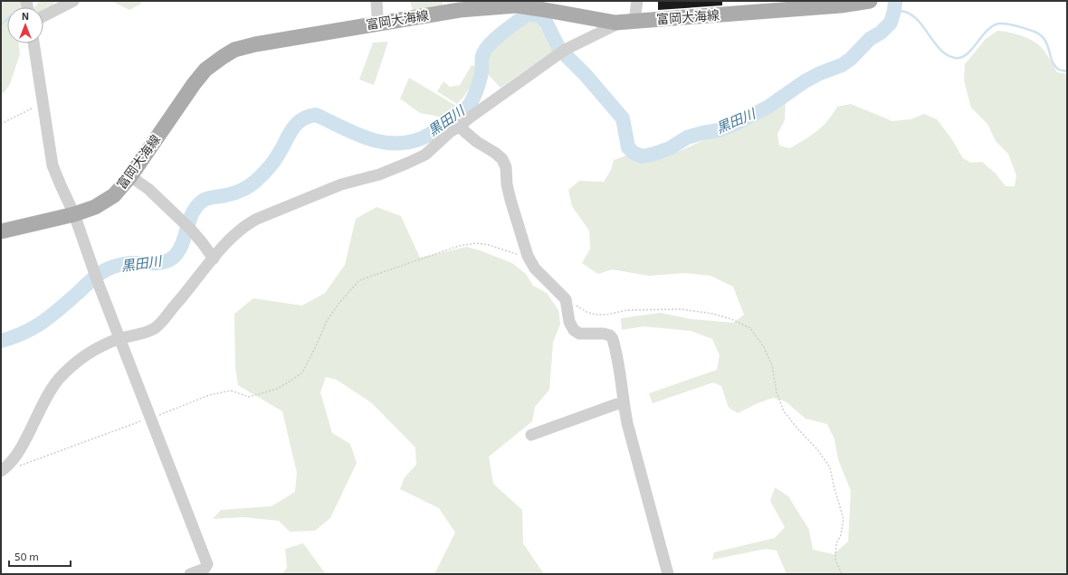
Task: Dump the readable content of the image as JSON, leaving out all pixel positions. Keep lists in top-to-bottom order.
{
  "streets": {
    "main road": ["富岡大海線"]
  },
  "water": ["黒田川"],
  "scale_bar": "50 m",
  "north": "top"
}
